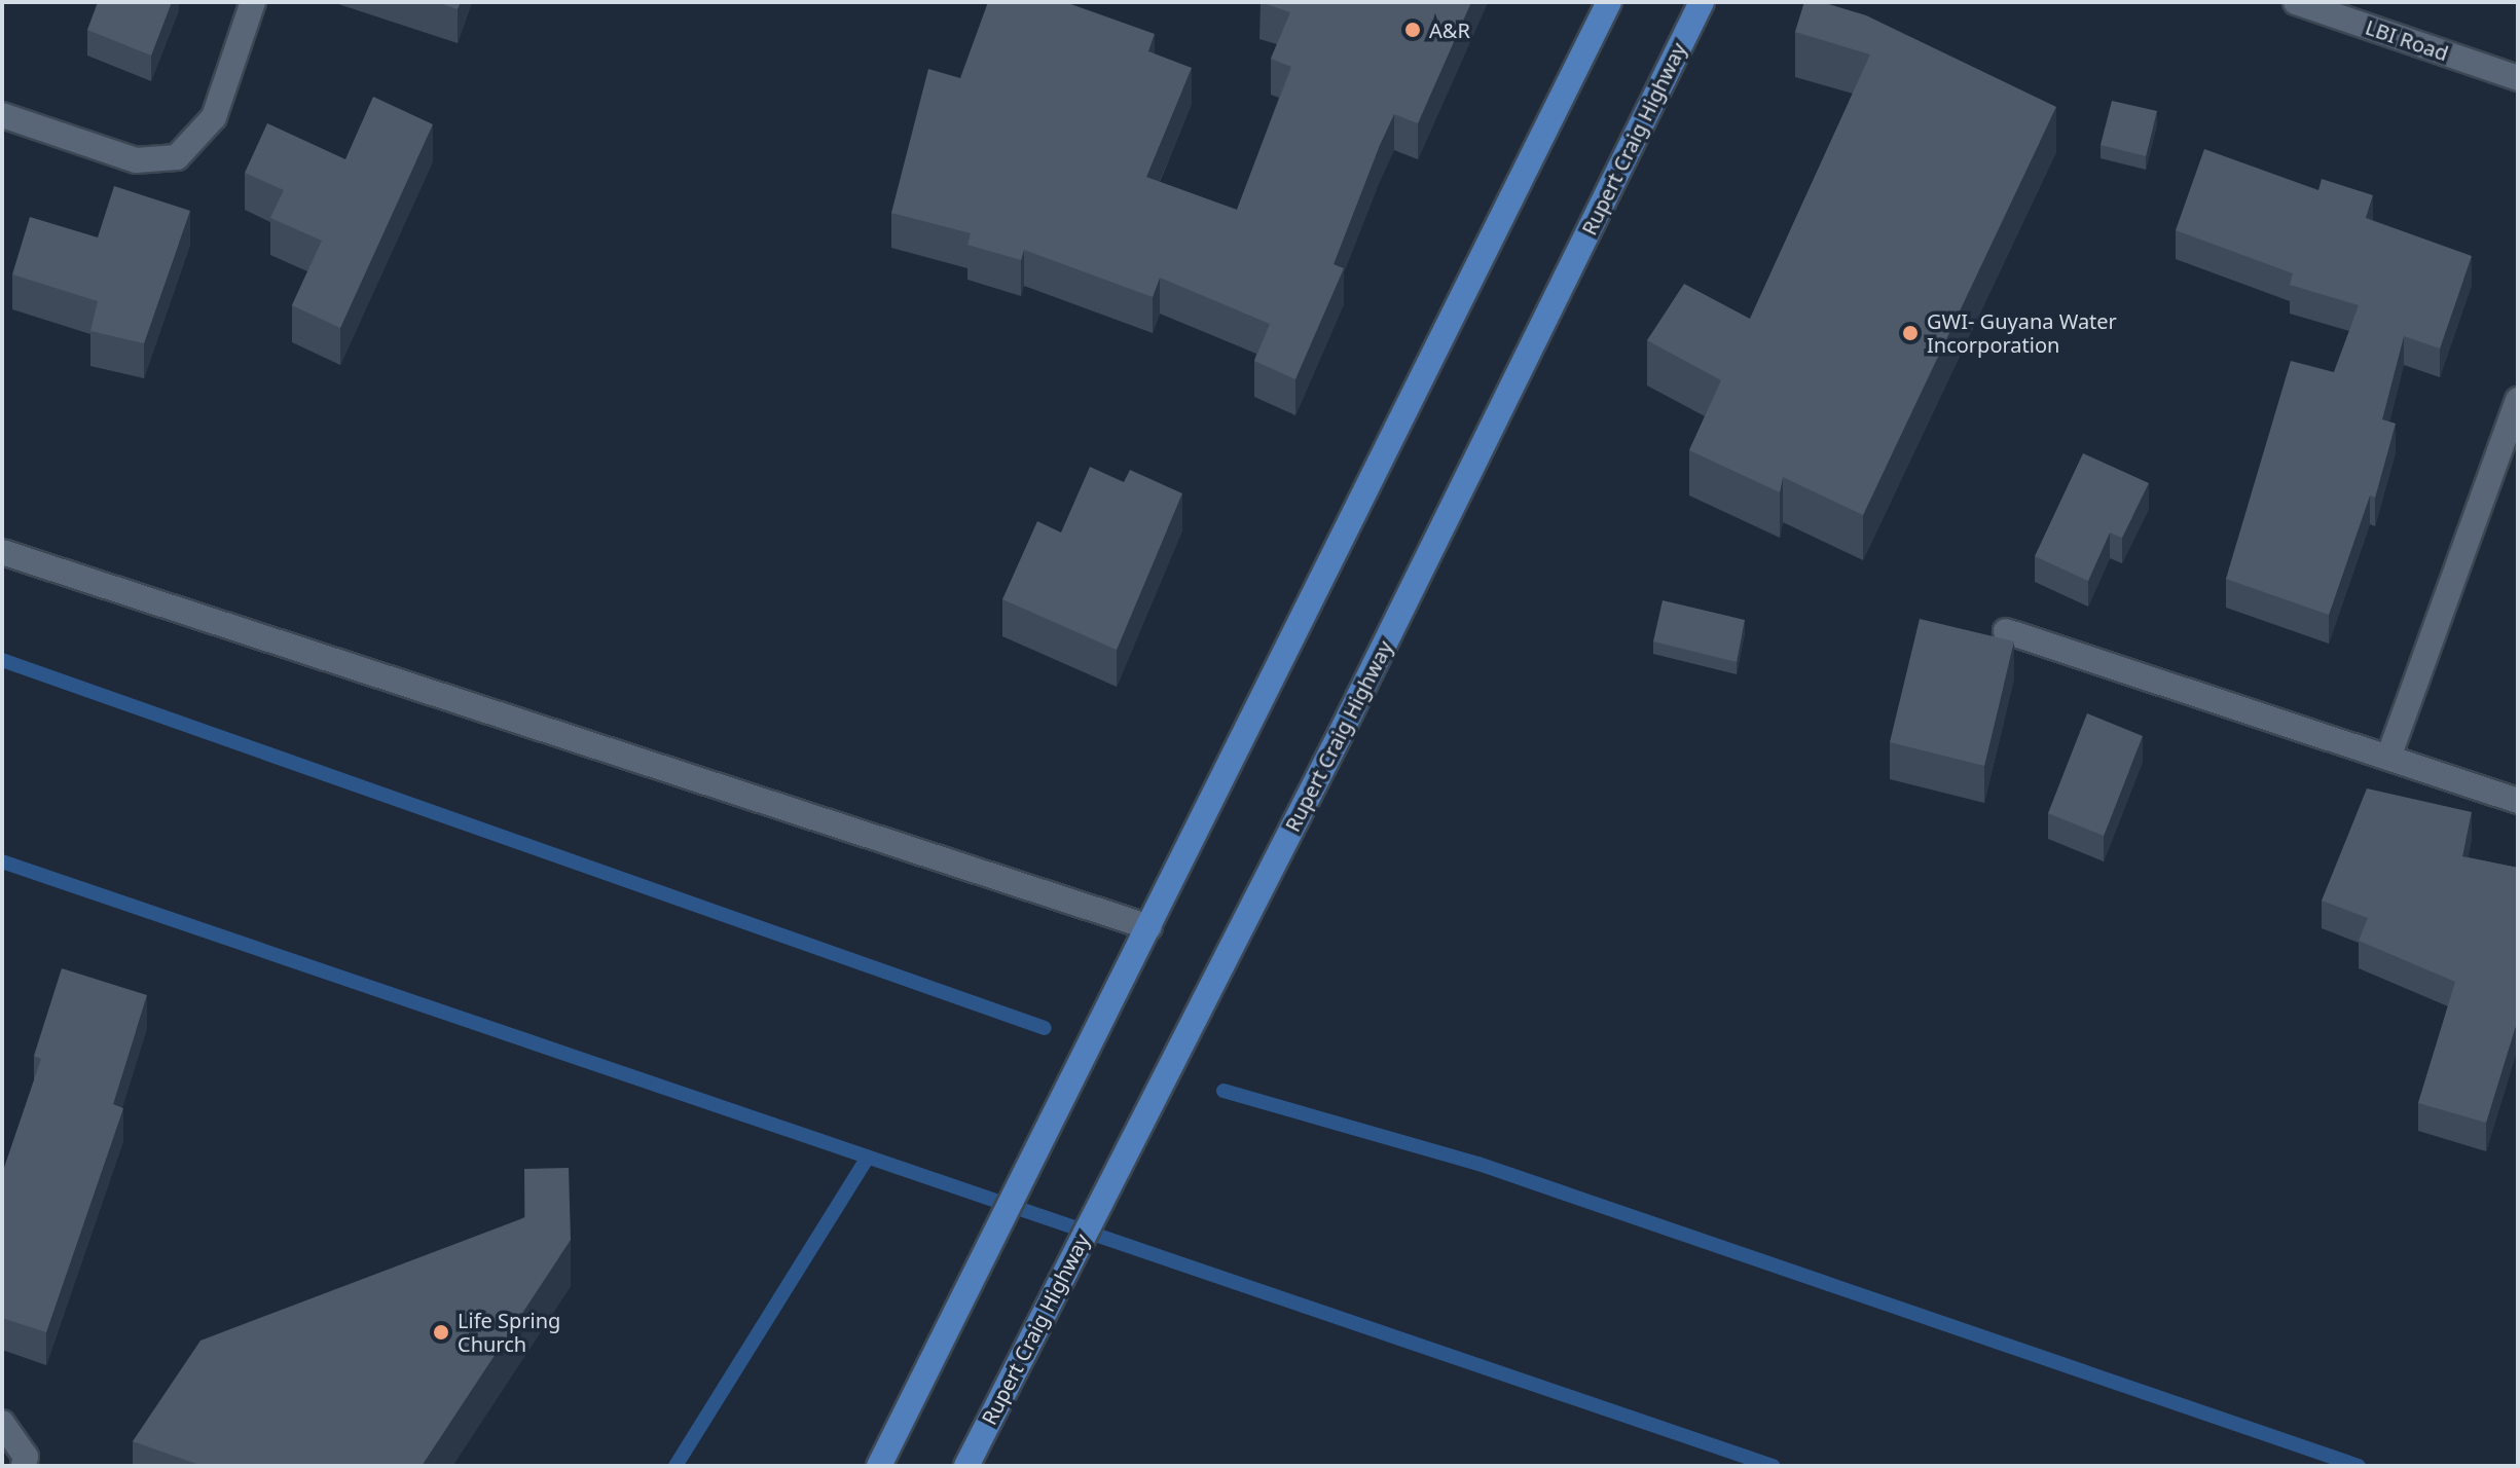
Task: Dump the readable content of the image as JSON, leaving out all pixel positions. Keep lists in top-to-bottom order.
{
  "streets": {
    "main road": ["Rupert Craig Highway"],
    "street": ["LBI Road"]
  },
  "places": ["A&R", "GWI- Guyana Water Incorporation", "Life Spring Church"]
}
